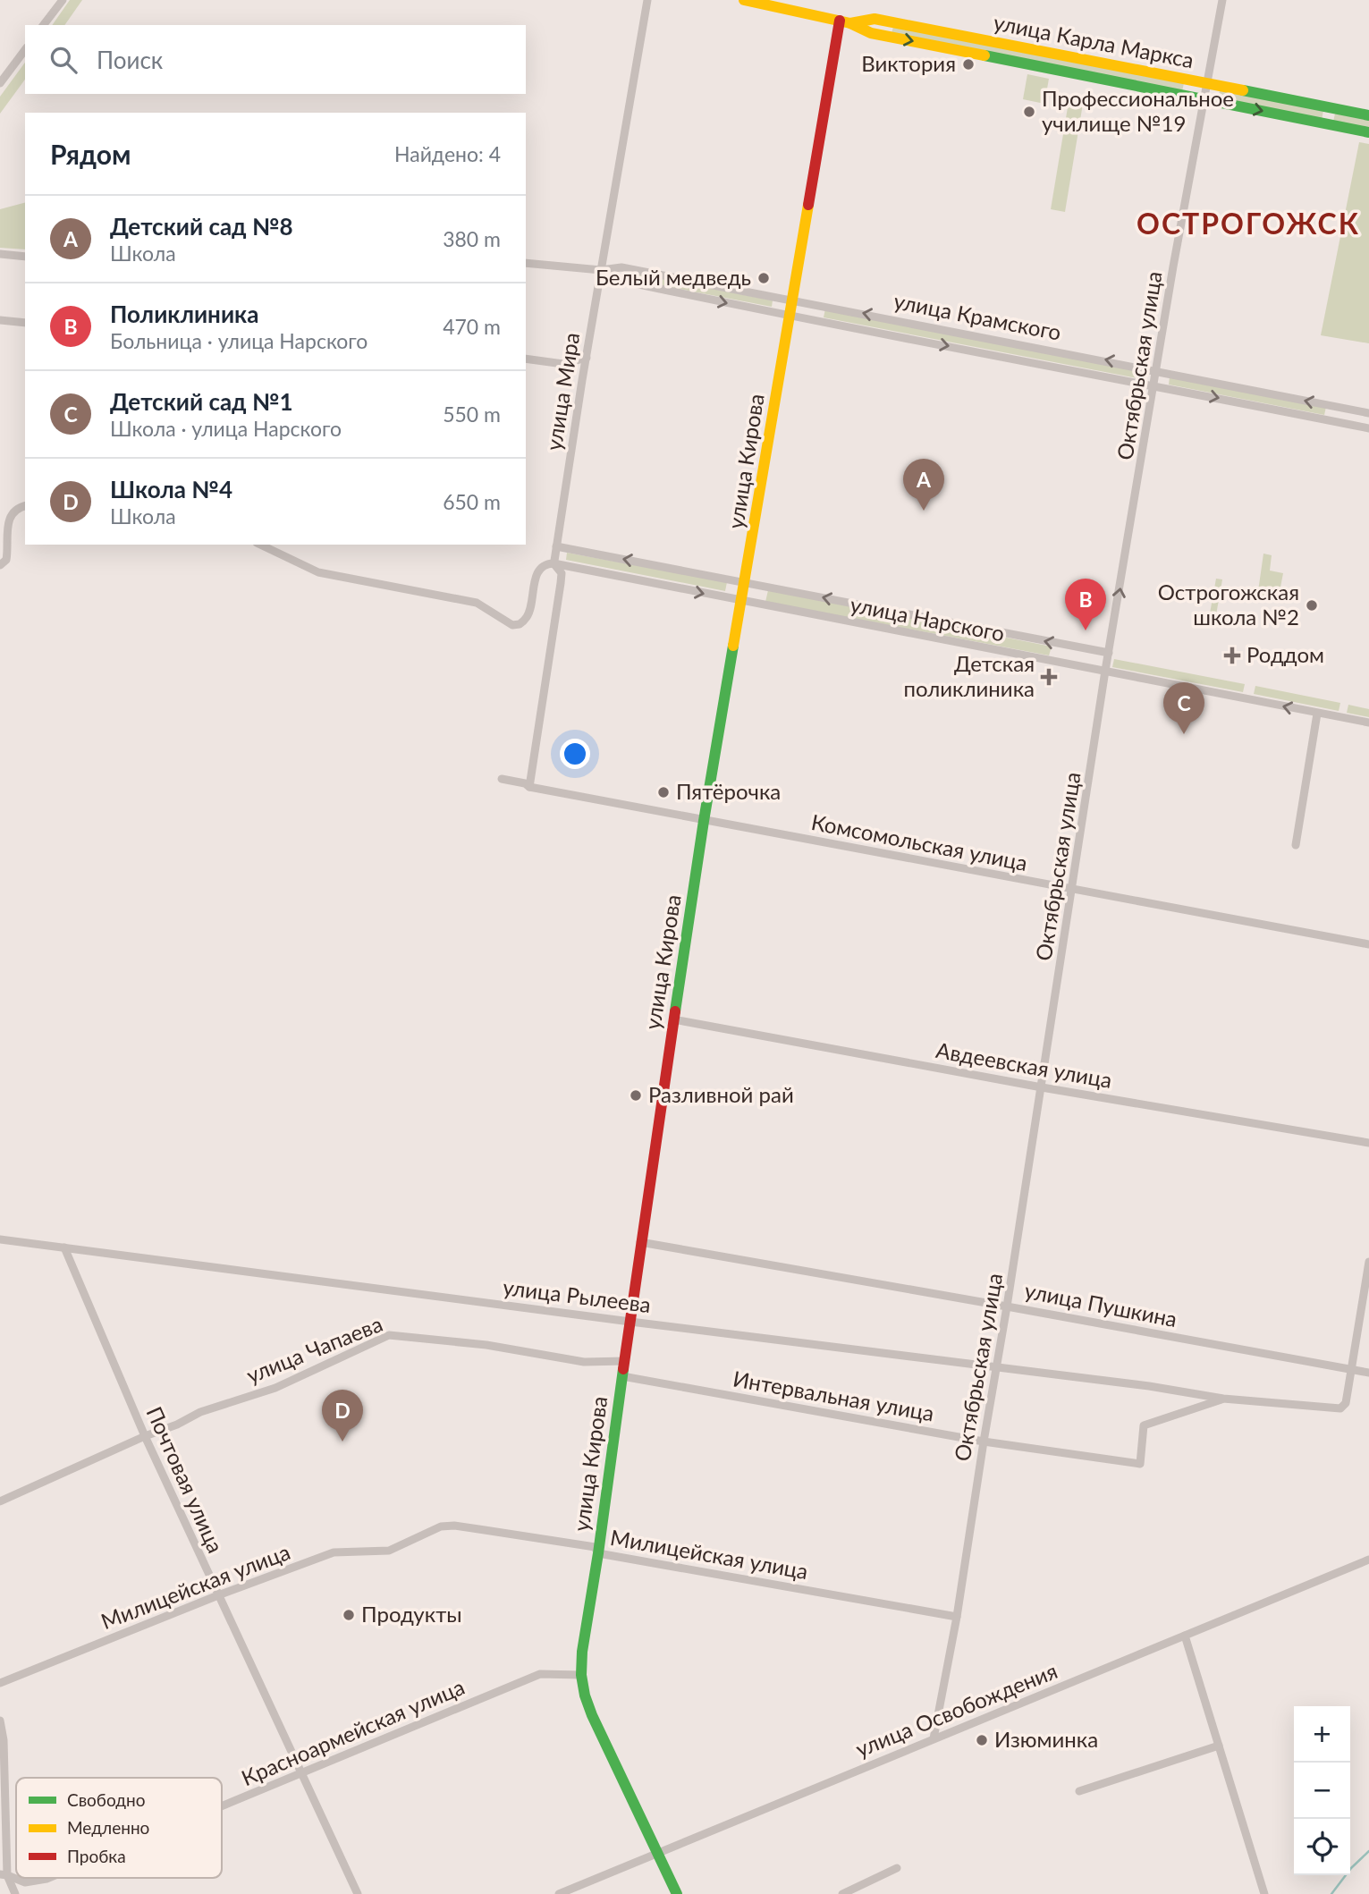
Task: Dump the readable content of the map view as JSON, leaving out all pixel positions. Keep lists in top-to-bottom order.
{
  "streets": {
    "main road": ["улица Карла Маркса", "улица Кирова"],
    "street": [
      "улица Крамского",
      "Октябрьская улица",
      "улица Мира",
      "улица Нарского",
      "Комсомольская улица",
      "Авдеевская улица",
      "улица Рылеева",
      "улица Пушкина",
      "улица Чапаева",
      "Интервальная улица",
      "Почтовая улица",
      "Милицейская улица",
      "улица Освобождения",
      "Красноармейская улица"
    ]
  },
  "crossings": [
    ["улица Карла Маркса", "Октябрьская улица"],
    ["улица Карла Маркса", "улица Кирова"],
    ["улица Крамского", "Октябрьская улица"],
    ["улица Крамского", "улица Мира"],
    ["улица Крамского", "улица Кирова"],
    ["Октябрьская улица", "улица Нарского"],
    ["Октябрьская улица", "Комсомольская улица"],
    ["Октябрьская улица", "Авдеевская улица"],
    ["Октябрьская улица", "улица Рылеева"],
    ["Октябрьская улица", "улица Пушкина"],
    ["Октябрьская улица", "Интервальная улица"],
    ["Октябрьская улица", "Милицейская улица"],
    ["Октябрьская улица", "улица Освобождения"],
    ["улица Мира", "улица Нарского"],
    ["улица Мира", "Комсомольская улица"],
    ["улица Кирова", "улица Нарского"],
    ["улица Кирова", "Комсомольская улица"],
    ["улица Кирова", "Авдеевская улица"],
    ["улица Кирова", "улица Рылеева"],
    ["улица Кирова", "улица Пушкина"],
    ["улица Кирова", "улица Чапаева"],
    ["улица Кирова", "Интервальная улица"],
    ["улица Кирова", "Милицейская улица"],
    ["улица Кирова", "улица Освобождения"],
    ["улица Кирова", "Красноармейская улица"],
    ["улица Рылеева", "Интервальная улица"],
    ["улица Рылеева", "Почтовая улица"],
    ["улица Пушкина", "Интервальная улица"],
    ["улица Чапаева", "Почтовая улица"],
    ["Почтовая улица", "Милицейская улица"],
    ["Почтовая улица", "Красноармейская улица"]
  ],
  "districts": ["ОСТРОГОЖСК"],
  "places": {
    "other": [
      "Виктория",
      "Профессиональное училище №19",
      "Белый медведь",
      "Острогожская школа №2",
      "Пятёрочка",
      "Разливной рай",
      "Продукты",
      "Изюминка"
    ],
    "health": ["Роддом", "Детская поликлиника"]
  },
  "legend": ["Свободно", "Медленно", "Пробка"],
  "page": {
    "search": "Поиск",
    "heading": ["Рядом", "Найдено: 4"],
    "list": [
      {
        "mark": "A",
        "name": "Детский сад №8",
        "note": "Школа",
        "value": "380 m"
      },
      {
        "mark": "B",
        "name": "Поликлиника",
        "note": "Больница · улица Нарского",
        "value": "470 m"
      },
      {
        "mark": "C",
        "name": "Детский сад №1",
        "note": "Школа · улица Нарского",
        "value": "550 m"
      },
      {
        "mark": "D",
        "name": "Школа №4",
        "note": "Школа",
        "value": "650 m"
      }
    ],
    "pins": [
      "A",
      "B",
      "C",
      "D"
    ],
    "map_buttons": ["+", "−"]
  }
}
